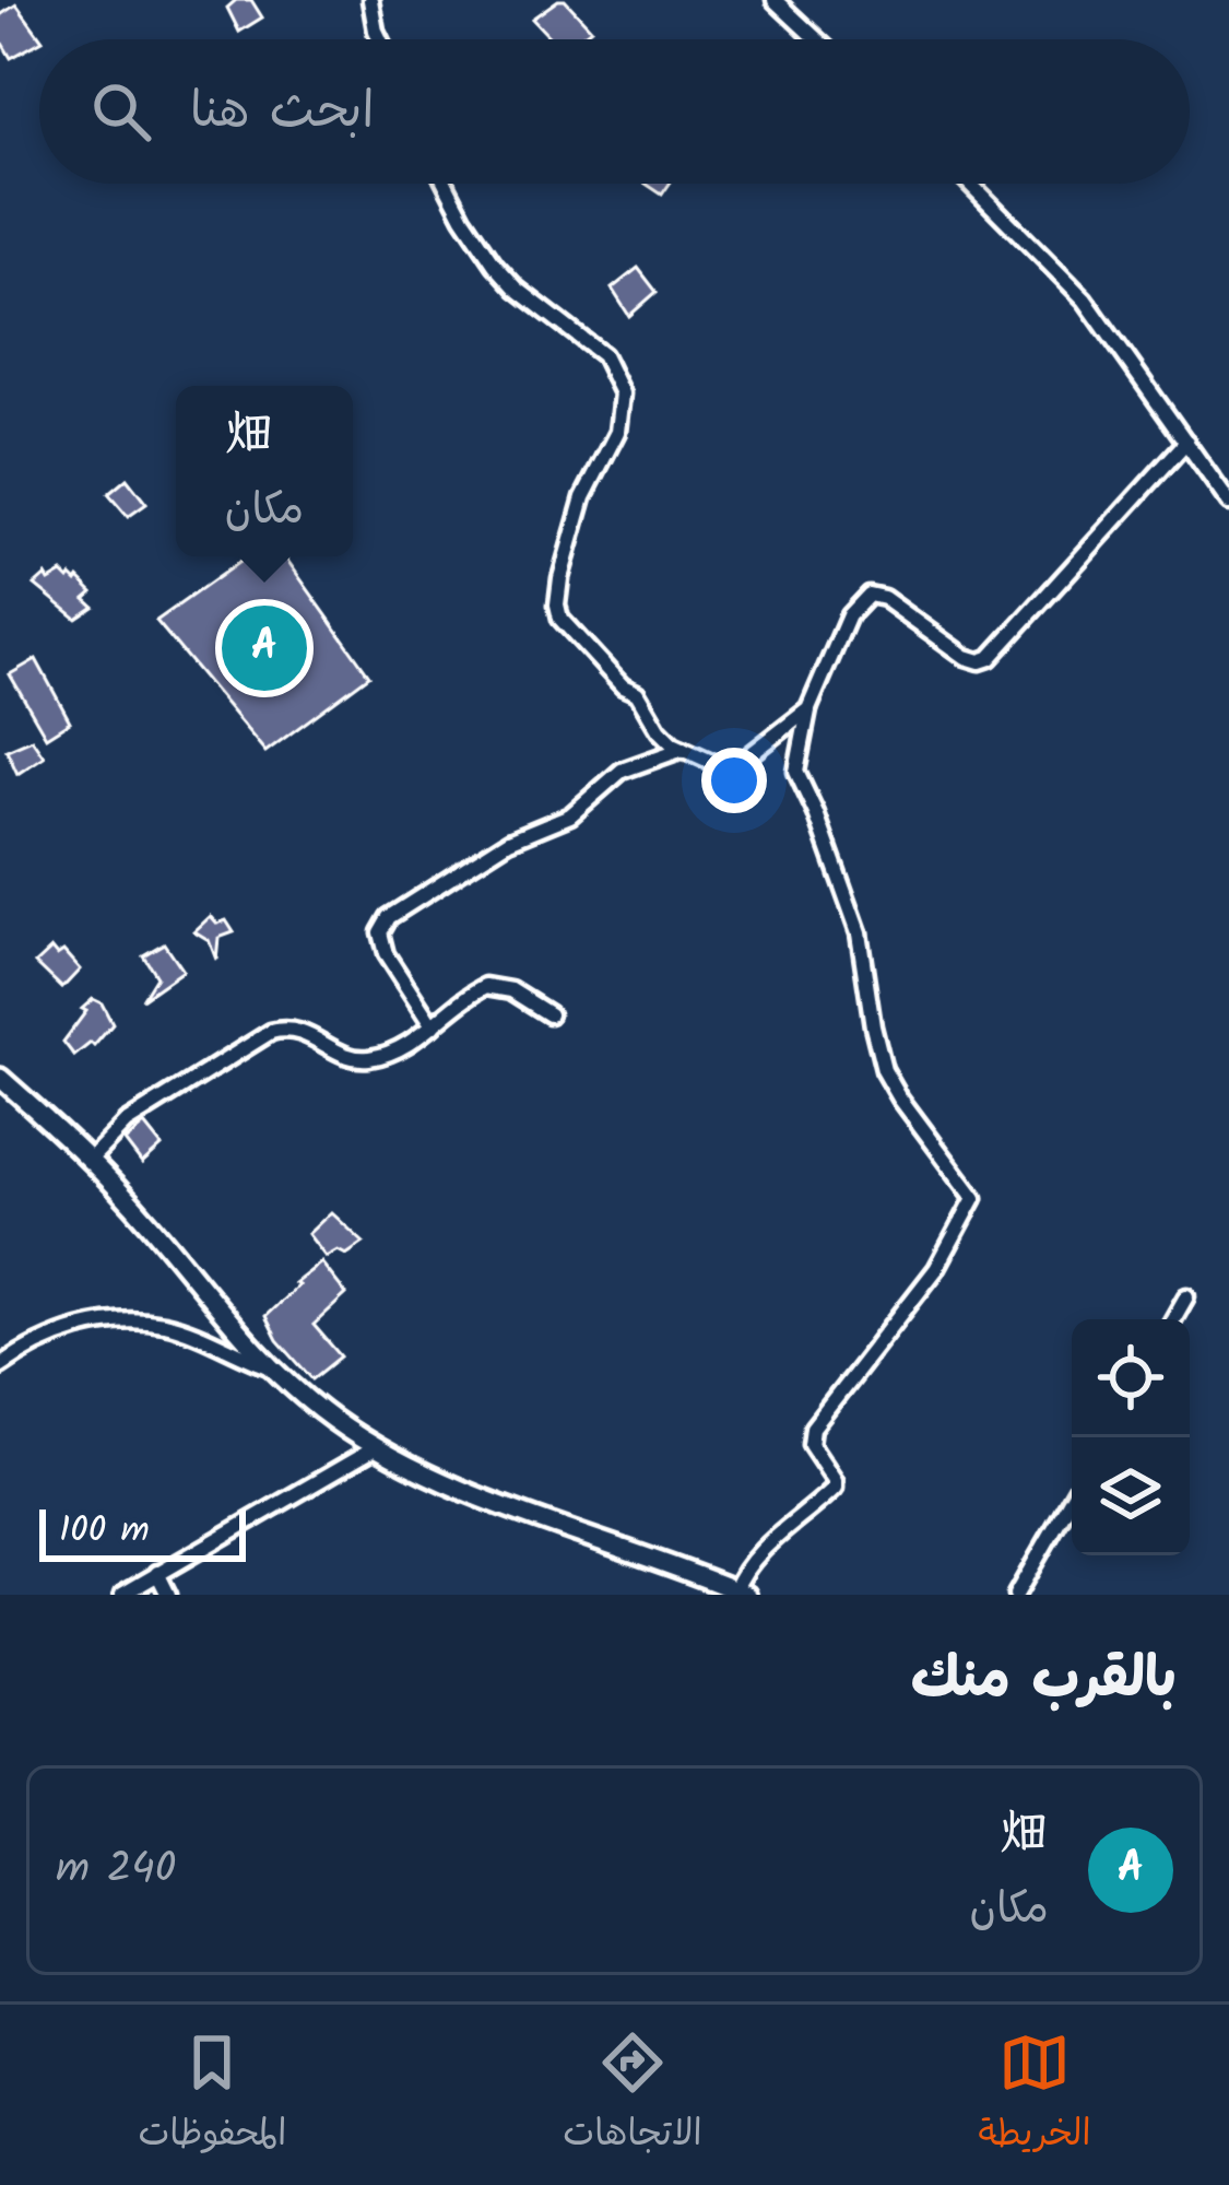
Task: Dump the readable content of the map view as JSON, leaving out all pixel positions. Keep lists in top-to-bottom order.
{
  "scale_bar": "100 m",
  "page": {
    "search": "ابحث هنا",
    "popup": ["畑", "مكان"],
    "pins": "A",
    "scale": "100 m",
    "heading": "بالقرب منك",
    "list": [
      {
        "mark": "A",
        "name": "畑",
        "note": "مكان",
        "value": "240 m"
      }
    ],
    "nav": ["الخريطة", "الاتجاهات", "المحفوظات"]
  }
}
